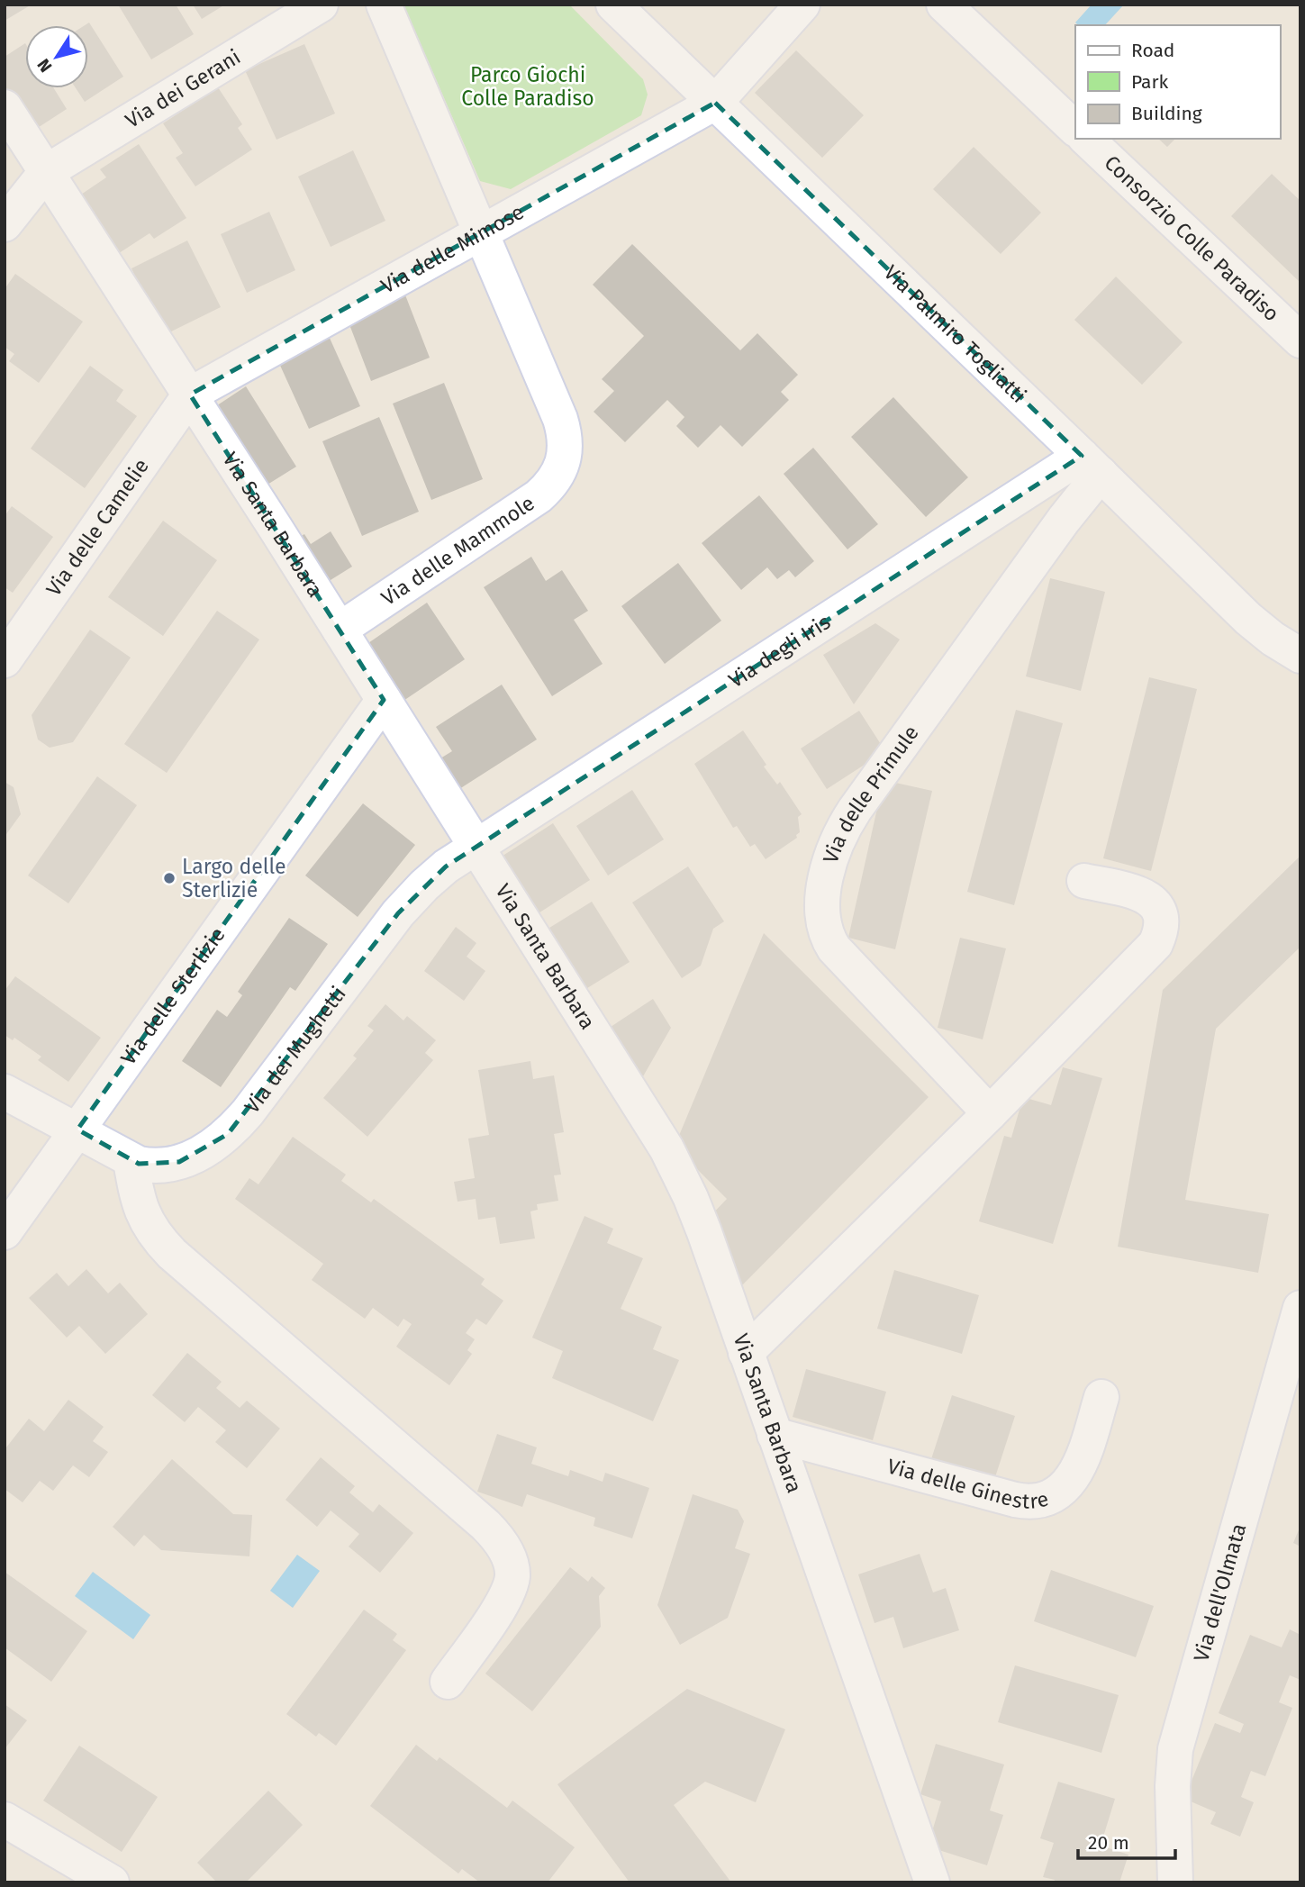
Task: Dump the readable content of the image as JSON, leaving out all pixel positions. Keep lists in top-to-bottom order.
{
  "streets": {
    "street": [
      "Via dei Gerani",
      "Consorzio Colle Paradiso",
      "Via delle Mimose",
      "Via Palmiro Togliatti",
      "Via Santa Barbara",
      "Via delle Camelie",
      "Via delle Mammole",
      "Via degli Iris",
      "Via delle Primule",
      "Via delle Sterlizie",
      "Via dei Mughetti",
      "Via delle Ginestre",
      "Via dell'Olmata"
    ]
  },
  "crossings": [
    ["Via dei Gerani", "Via Santa Barbara"],
    ["Via delle Mimose", "Via Palmiro Togliatti"],
    ["Via delle Mimose", "Via Santa Barbara"],
    ["Via delle Mimose", "Via delle Camelie"],
    ["Via delle Mimose", "Via delle Mammole"],
    ["Via Palmiro Togliatti", "Via degli Iris"],
    ["Via Palmiro Togliatti", "Via delle Primule"],
    ["Via Santa Barbara", "Via delle Camelie"],
    ["Via Santa Barbara", "Via delle Mammole"],
    ["Via Santa Barbara", "Via degli Iris"],
    ["Via Santa Barbara", "Via delle Sterlizie"],
    ["Via Santa Barbara", "Via dei Mughetti"],
    ["Via Santa Barbara", "Via delle Ginestre"],
    ["Via degli Iris", "Via delle Primule"],
    ["Via degli Iris", "Via dei Mughetti"],
    ["Via delle Sterlizie", "Via dei Mughetti"]
  ],
  "parks": ["Parco Giochi Colle Paradiso"],
  "places": ["Largo delle Sterlizie"],
  "legend": ["Road", "Park", "Building"],
  "scale_bar": "20 m",
  "north": "bottom left"
}
